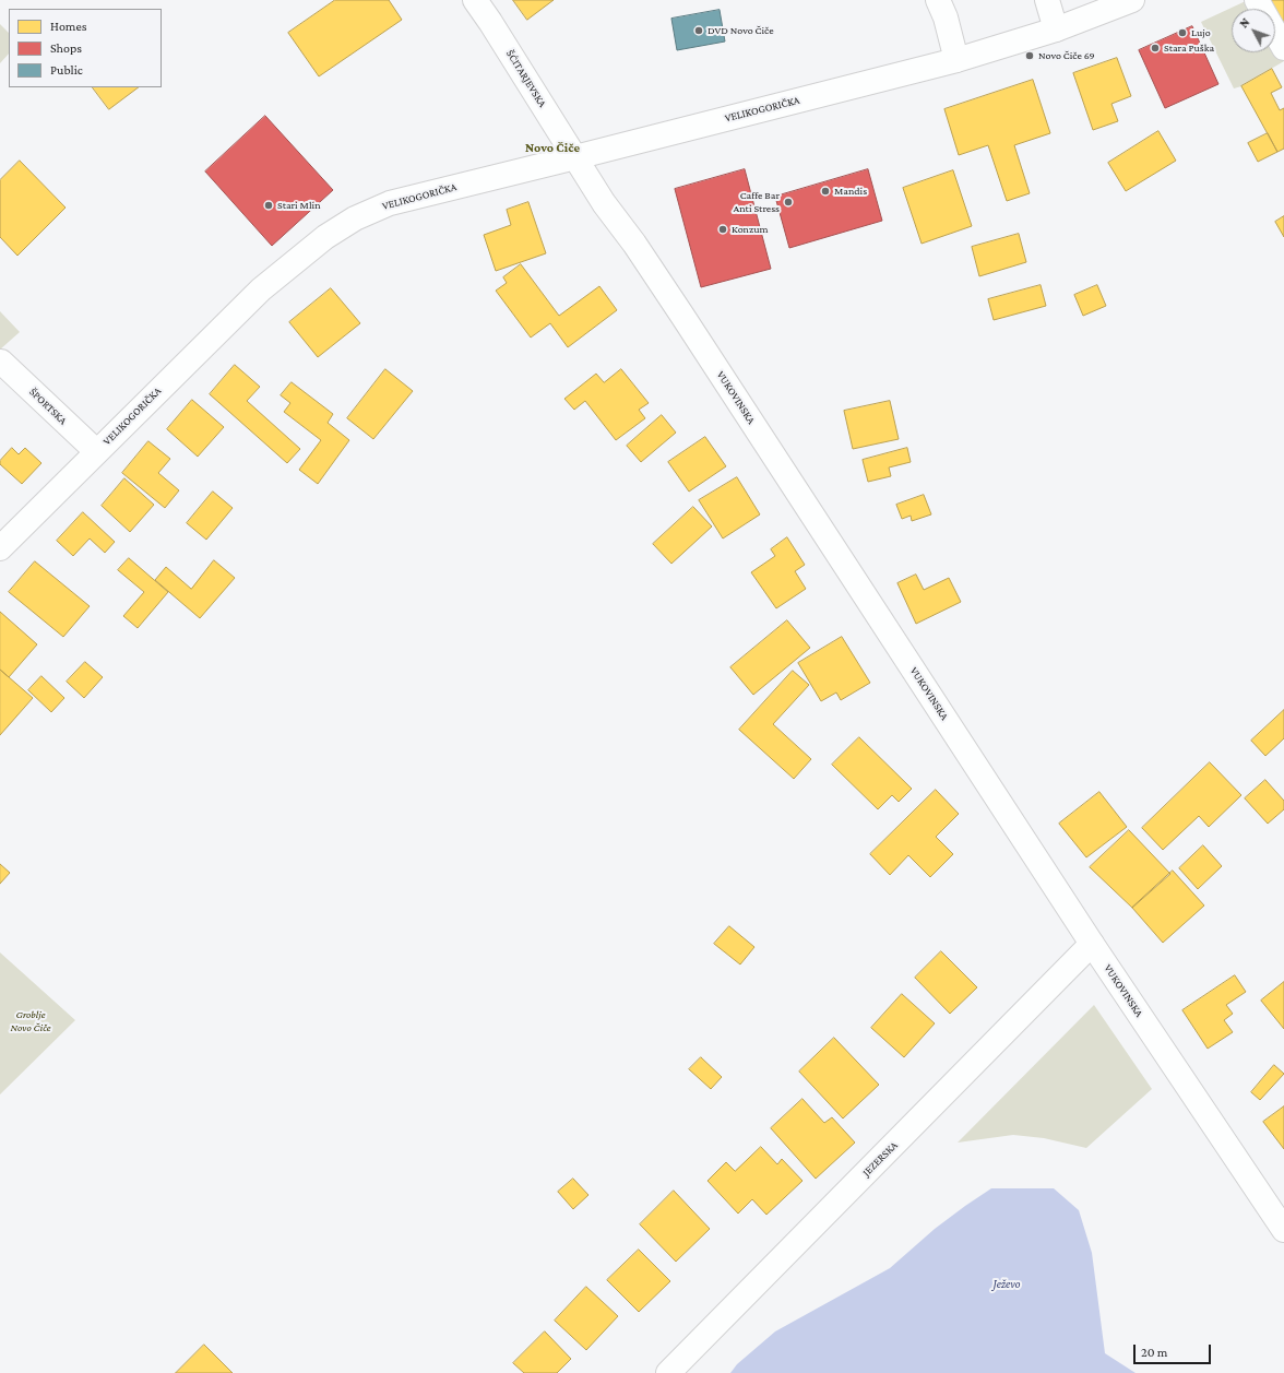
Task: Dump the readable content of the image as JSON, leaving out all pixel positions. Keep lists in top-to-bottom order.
{
  "streets": {
    "main road": [
      "ŠĆITARJEVSKA",
      "VELIKOGORIČKA",
      "VUKOVINSKA",
      "ŠPORTSKA",
      "JEZERSKA"
    ]
  },
  "crossings": [
    ["ŠĆITARJEVSKA", "VELIKOGORIČKA"],
    ["ŠĆITARJEVSKA", "VUKOVINSKA"],
    ["VELIKOGORIČKA", "VUKOVINSKA"],
    ["VELIKOGORIČKA", "ŠPORTSKA"],
    ["VUKOVINSKA", "JEZERSKA"]
  ],
  "districts": ["Novo Čiče"],
  "water": ["Ježevo"],
  "parks": ["Groblje Novo Čiče"],
  "places": [
    "DVD Novo Čiče",
    "Lujo",
    "Stara Puška",
    "Novo Čiče 69",
    "Mandis",
    "Caffe Bar Anti Stress",
    "Stari Mlin",
    "Konzum"
  ],
  "legend": ["Homes", "Shops", "Public"],
  "scale_bar": "20 m",
  "north": "top left"
}
